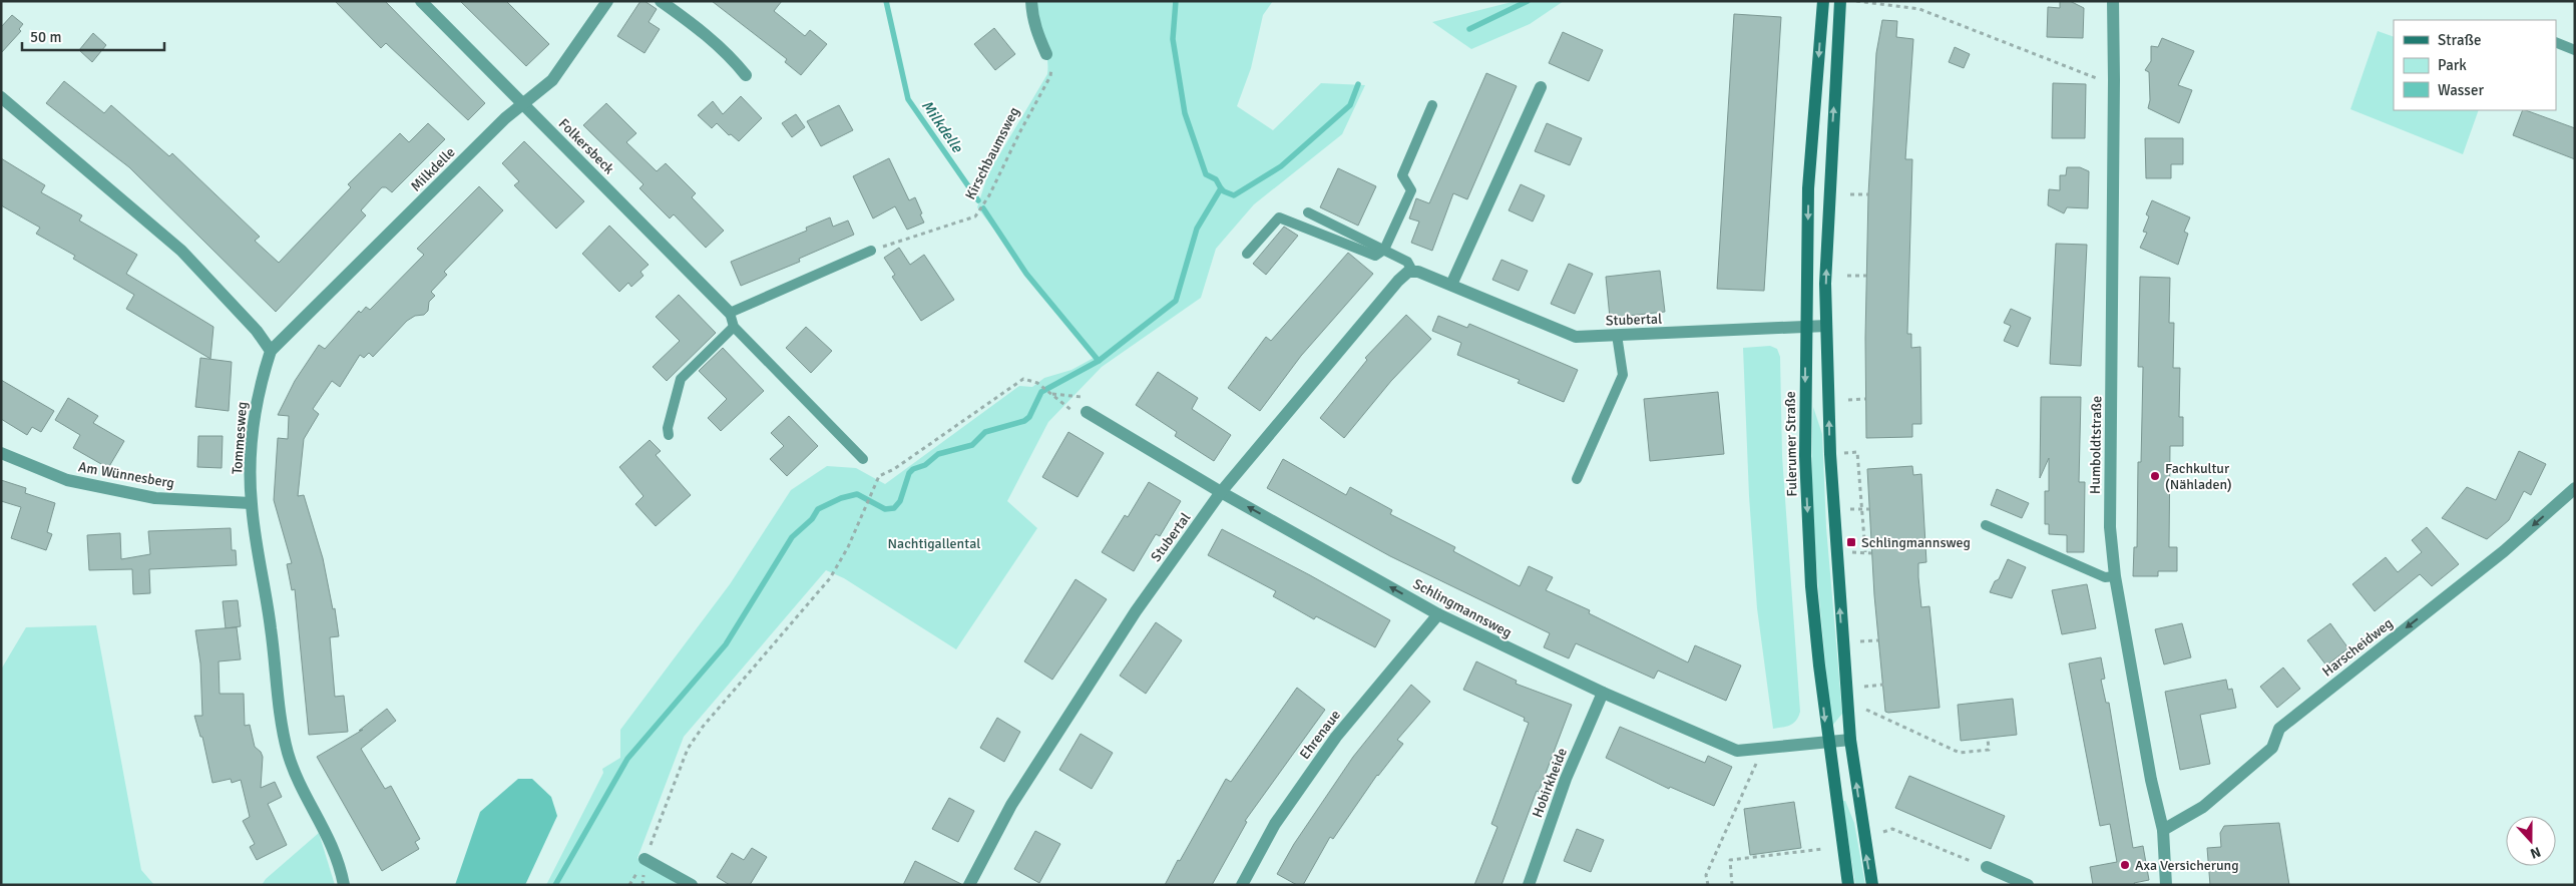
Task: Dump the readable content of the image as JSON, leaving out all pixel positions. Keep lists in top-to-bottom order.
{
  "streets": {
    "main road": ["Fulerumer Straße"],
    "street": [
      "Folkersbeck",
      "Milkdelle",
      "Stubertal",
      "Tommesweg",
      "Humboldtstraße",
      "Am Wünnesberg",
      "Schlingmannsweg",
      "Harscheidweg",
      "Ehrenaue",
      "Hobirkheide"
    ],
    "path": ["Kirschbaumsweg"]
  },
  "crossings": [
    ["Folkersbeck", "Milkdelle"],
    ["Milkdelle", "Tommesweg"],
    ["Stubertal", "Fulerumer Straße"],
    ["Stubertal", "Schlingmannsweg"],
    ["Tommesweg", "Am Wünnesberg"],
    ["Fulerumer Straße", "Schlingmannsweg"],
    ["Humboldtstraße", "Harscheidweg"],
    ["Schlingmannsweg", "Ehrenaue"],
    ["Schlingmannsweg", "Hobirkheide"]
  ],
  "one_way": ["Harscheidweg"],
  "water": ["Milkdelle"],
  "parks": ["Nachtigallental"],
  "places": {
    "other": ["Fachkultur (Nähladen)", "Axa Versicherung"],
    "transit": ["Schlingmannsweg"]
  },
  "legend": ["Straße", "Park", "Wasser"],
  "scale_bar": "50 m",
  "north": "bottom"
}
